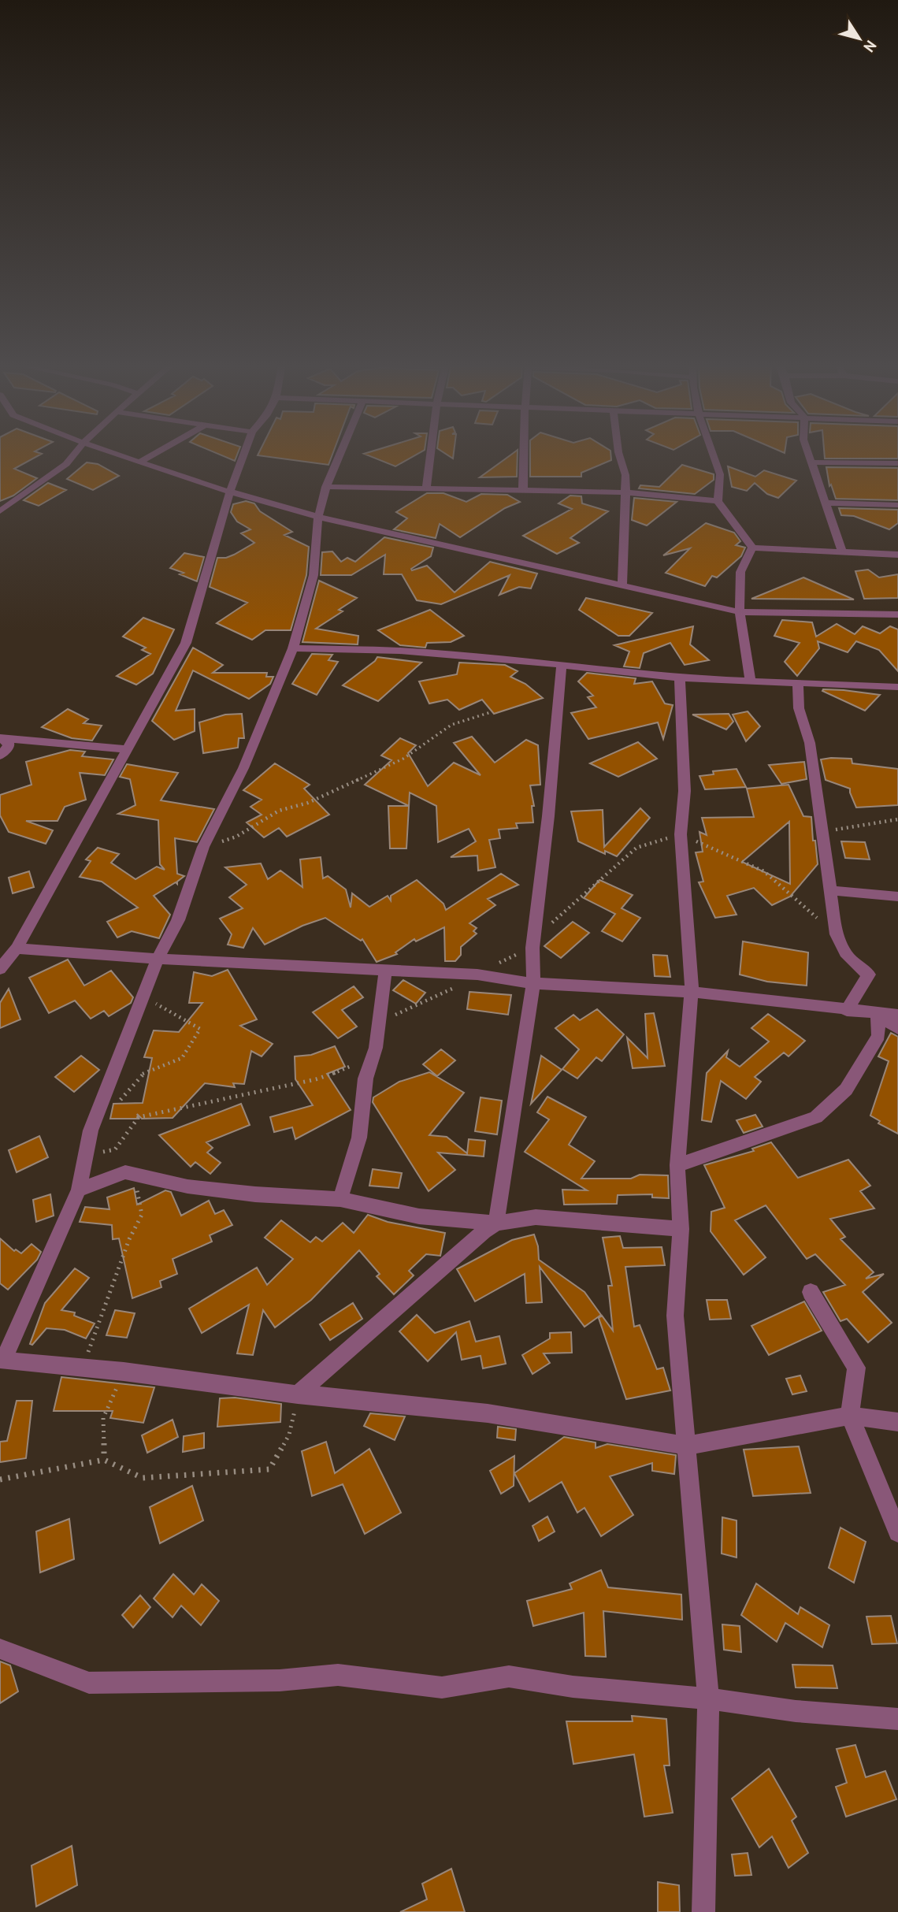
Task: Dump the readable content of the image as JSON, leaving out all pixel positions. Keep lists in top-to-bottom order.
{
  "north": "bottom right"
}
